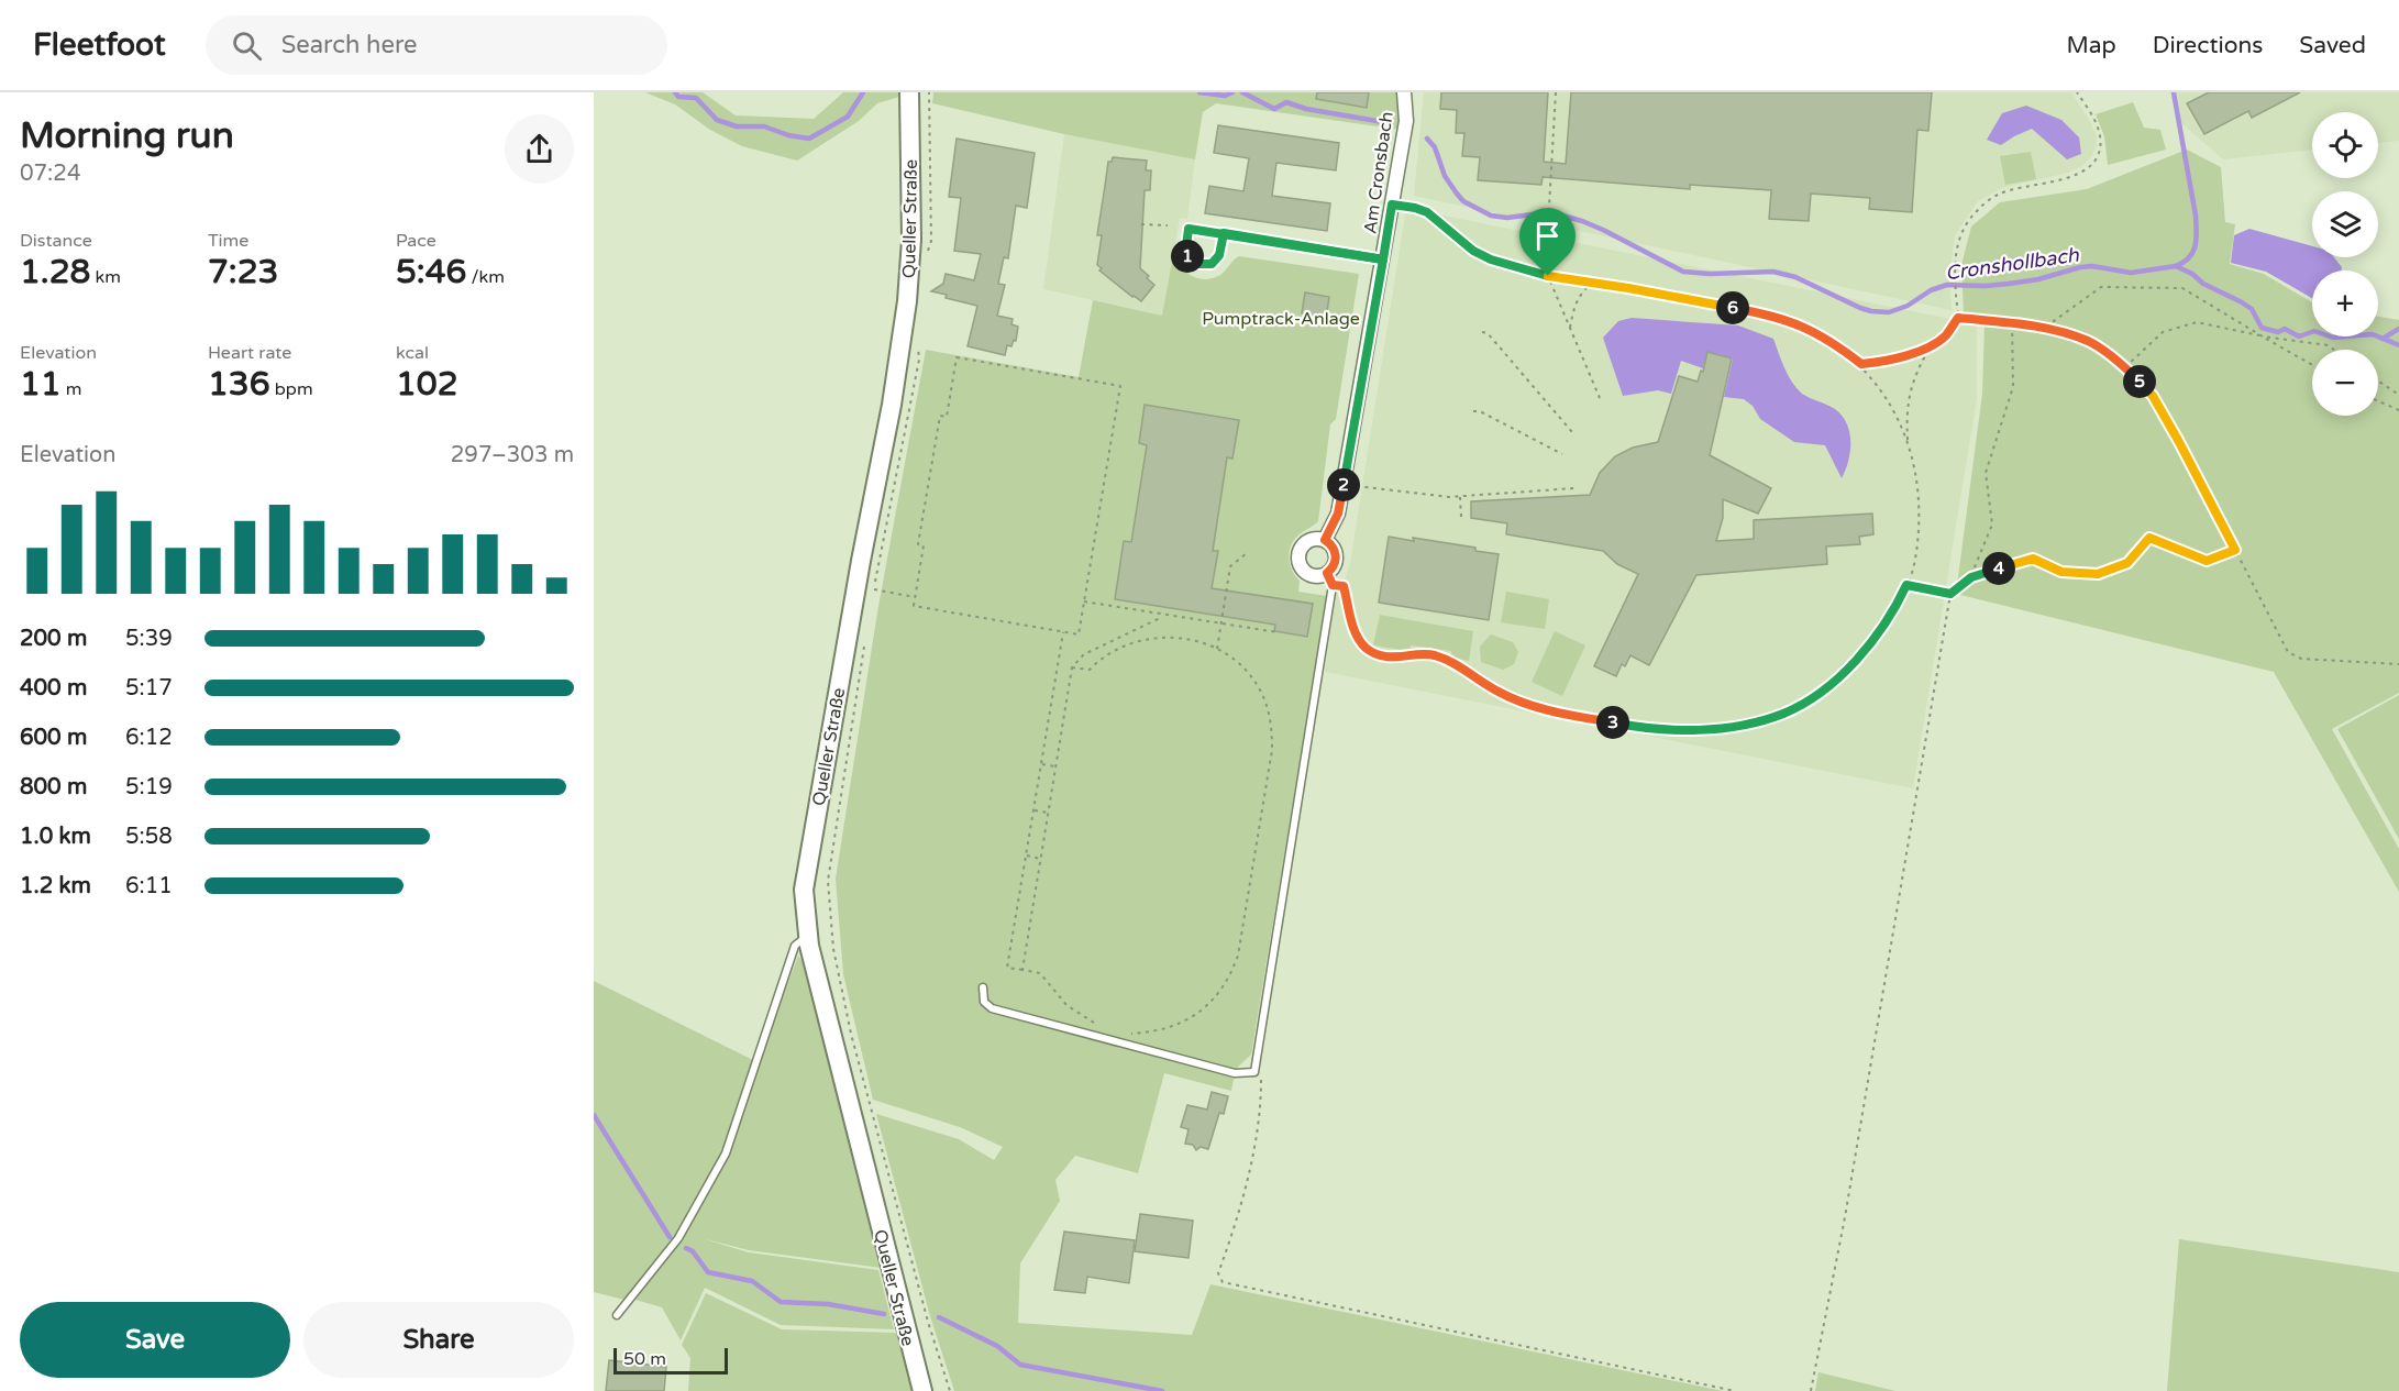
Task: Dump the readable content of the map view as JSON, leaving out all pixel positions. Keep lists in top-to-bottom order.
{
  "streets": {
    "main road": ["Queller Straße"],
    "street": ["Am Cronsbach"]
  },
  "water": ["Cronshollbach"],
  "parks": ["Pumptrack-Anlage"],
  "scale_bar": "50 m",
  "page": {
    "header": "Fleetfoot",
    "search": "Search here",
    "nav": ["Map", "Directions", "Saved"],
    "heading": ["Morning run", "07:24"],
    "map_buttons": ["+", "−"],
    "stats": [
      ["Distance", "1.28 km"],
      ["Time", "7:23"],
      ["Pace", "5:46 /km"],
      ["Elevation", "11 m"],
      ["Heart rate", "136 bpm"],
      ["kcal", "102"]
    ],
    "pins": [
      "1",
      "6",
      "5",
      "2",
      "4",
      "3"
    ],
    "chart": ["Elevation", "297–303 m"],
    "list": [
      {
        "name": "200 m",
        "note": "5:39"
      },
      {
        "name": "400 m",
        "note": "5:17"
      },
      {
        "name": "600 m",
        "note": "6:12"
      },
      {
        "name": "800 m",
        "note": "5:19"
      },
      {
        "name": "1.0 km",
        "note": "5:58"
      },
      {
        "name": "1.2 km",
        "note": "6:11"
      }
    ],
    "buttons": ["Save", "Share"],
    "scale": "50 m"
  }
}
